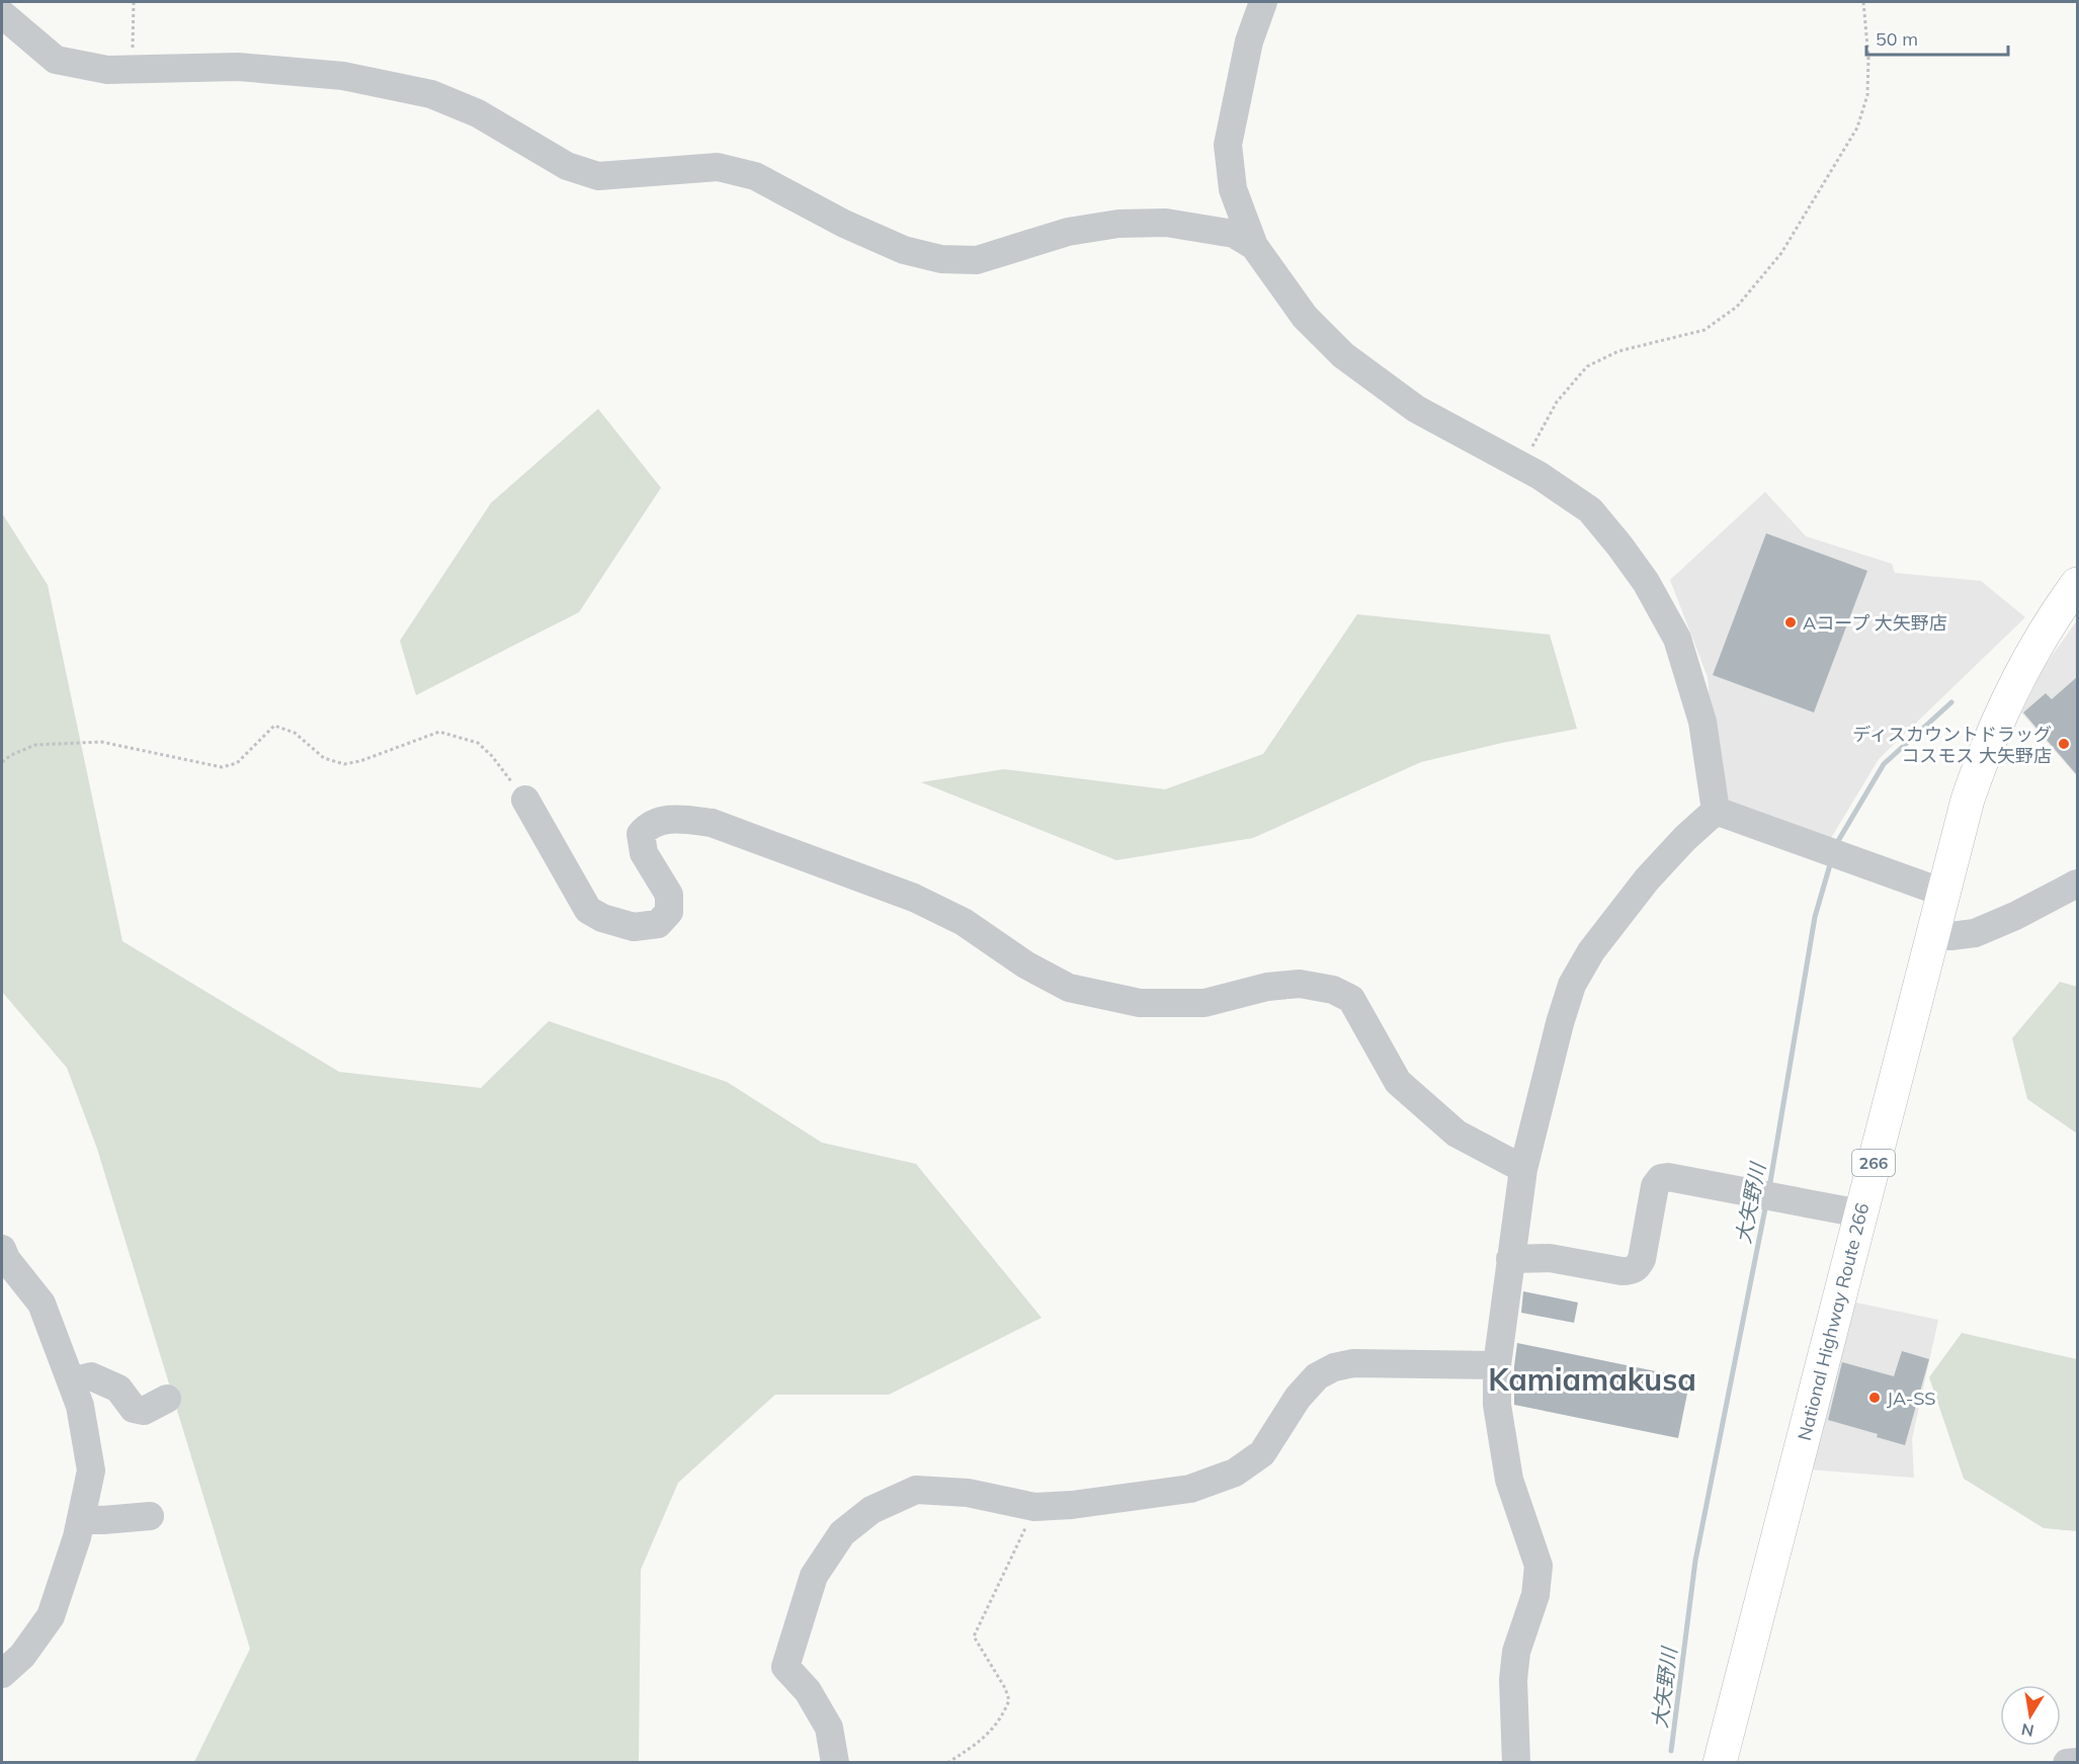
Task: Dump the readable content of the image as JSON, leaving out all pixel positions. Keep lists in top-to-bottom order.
{
  "streets": {
    "highway": ["266", "National Highway Route 266"]
  },
  "districts": ["Kamiamakusa"],
  "water": ["大矢野川"],
  "places": ["Aコープ 大矢野店", "ディスカウントドラッグ コスモス 大矢野店", "JA-SS"],
  "scale_bar": "50 m",
  "north": "bottom"
}
